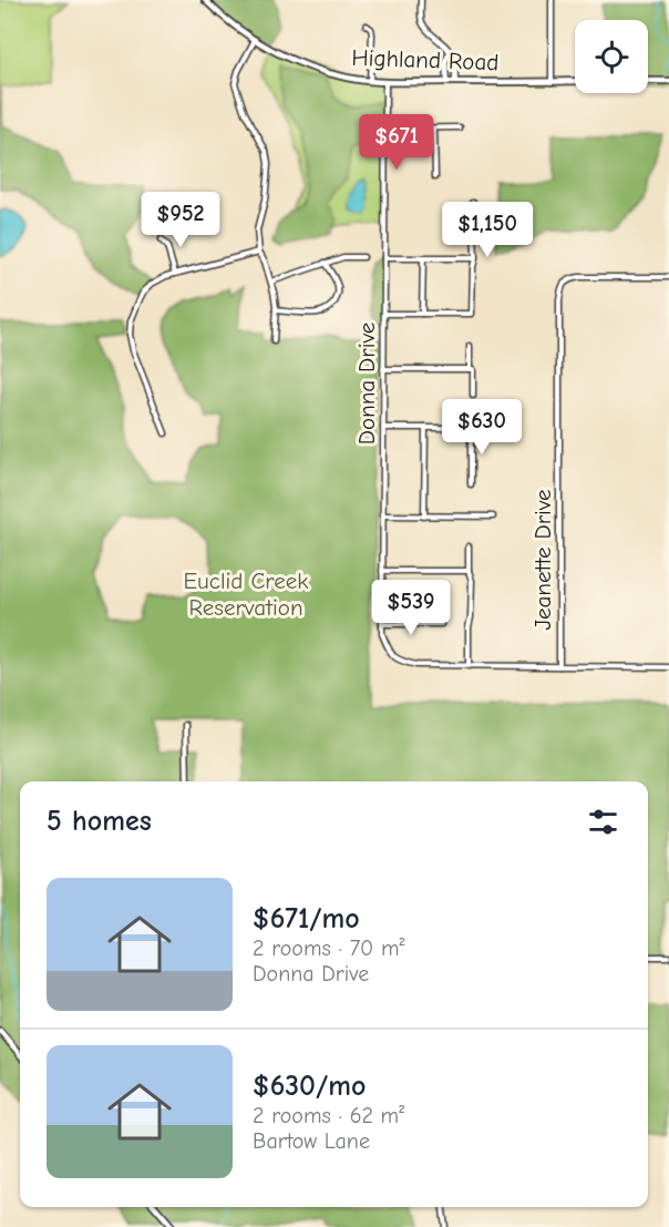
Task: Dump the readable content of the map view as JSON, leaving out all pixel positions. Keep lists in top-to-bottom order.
{
  "streets": {
    "street": ["Highland Road", "Donna Drive", "Jeanette Drive"]
  },
  "crossings": [
    ["Highland Road", "Donna Drive"]
  ],
  "parks": ["Euclid Creek Reservation"],
  "page": {
    "price": [
      "$671",
      "$952",
      "$1,150",
      "$630",
      "$539"
    ],
    "heading": "5 homes",
    "list": [
      {
        "name": "$671/mo",
        "note": "2 rooms · 70 m² · Donna Drive"
      },
      {
        "name": "$630/mo",
        "note": "2 rooms · 62 m² · Bartow Lane"
      }
    ]
  }
}
